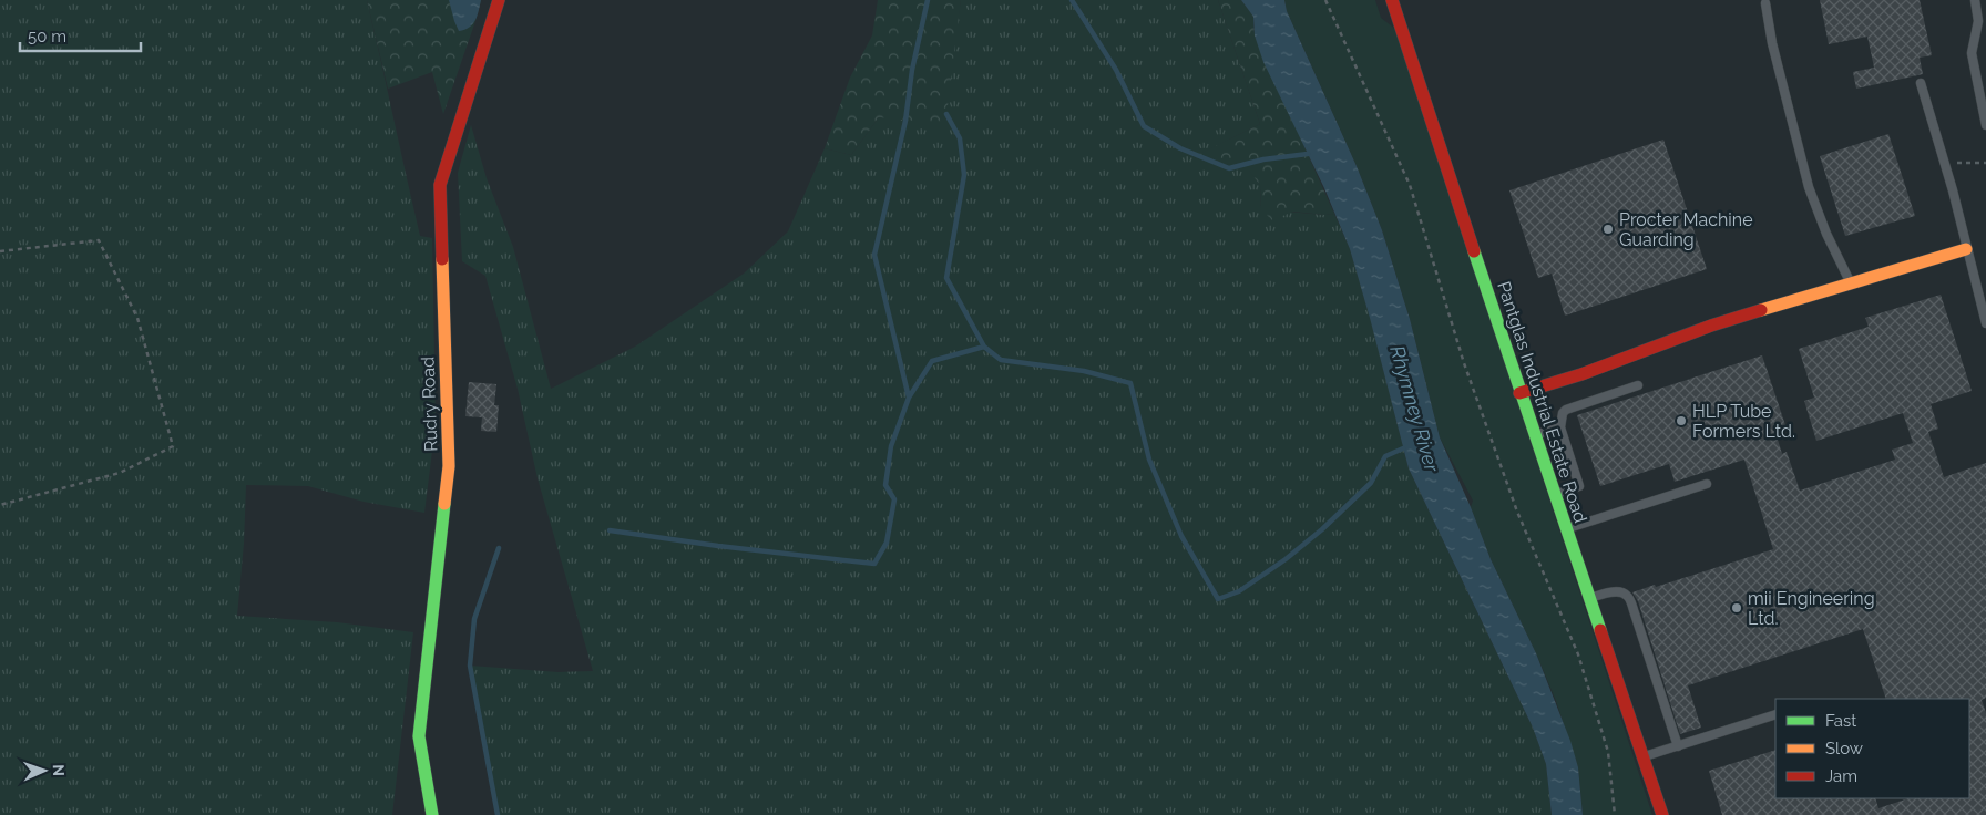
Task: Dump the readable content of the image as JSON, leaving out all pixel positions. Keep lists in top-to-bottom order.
{
  "streets": {
    "street": ["Pantglas Industrial Estate Road", "Rudry Road"]
  },
  "water": ["Rhymney River"],
  "places": ["Procter Machine Guarding", "HLP Tube Formers Ltd.", "mii Engineering Ltd."],
  "legend": ["Fast", "Slow", "Jam"],
  "scale_bar": "50 m",
  "north": "right"
}
